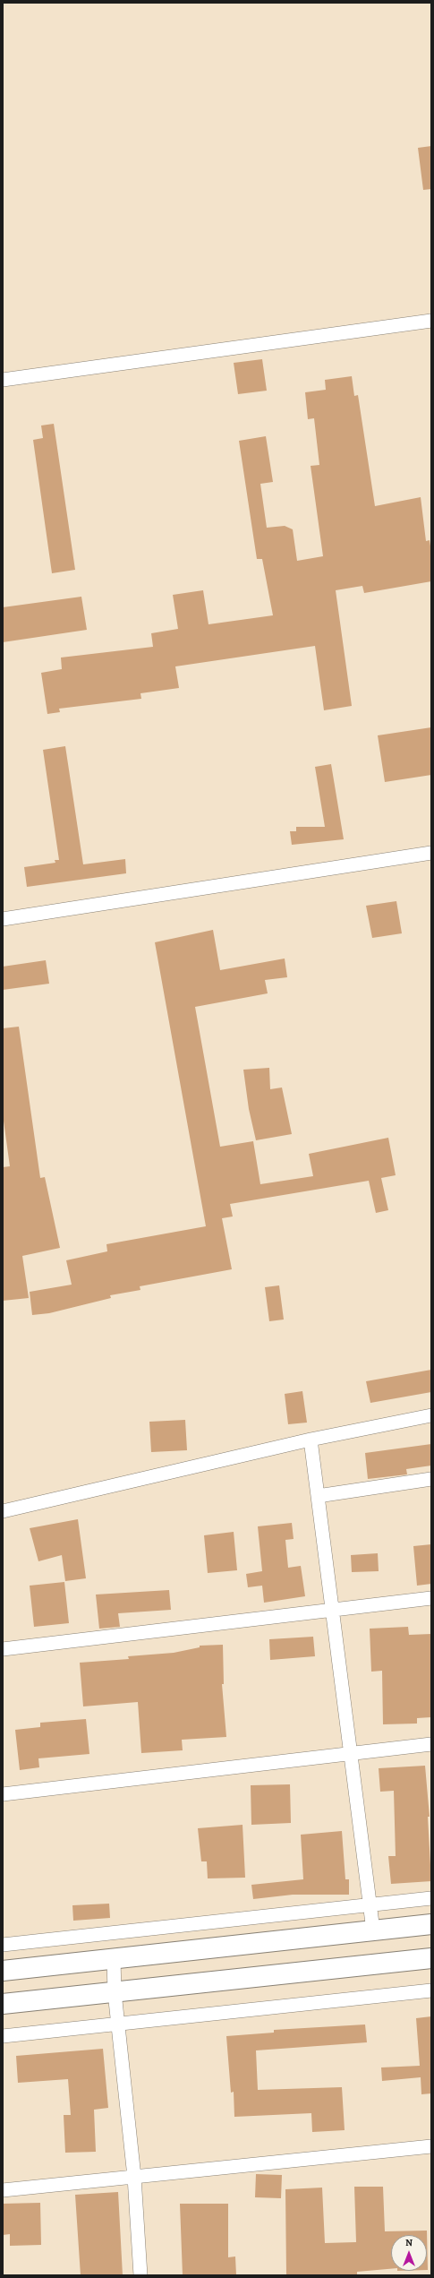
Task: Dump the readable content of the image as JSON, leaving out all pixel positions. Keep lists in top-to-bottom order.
{
  "north": "top"
}
